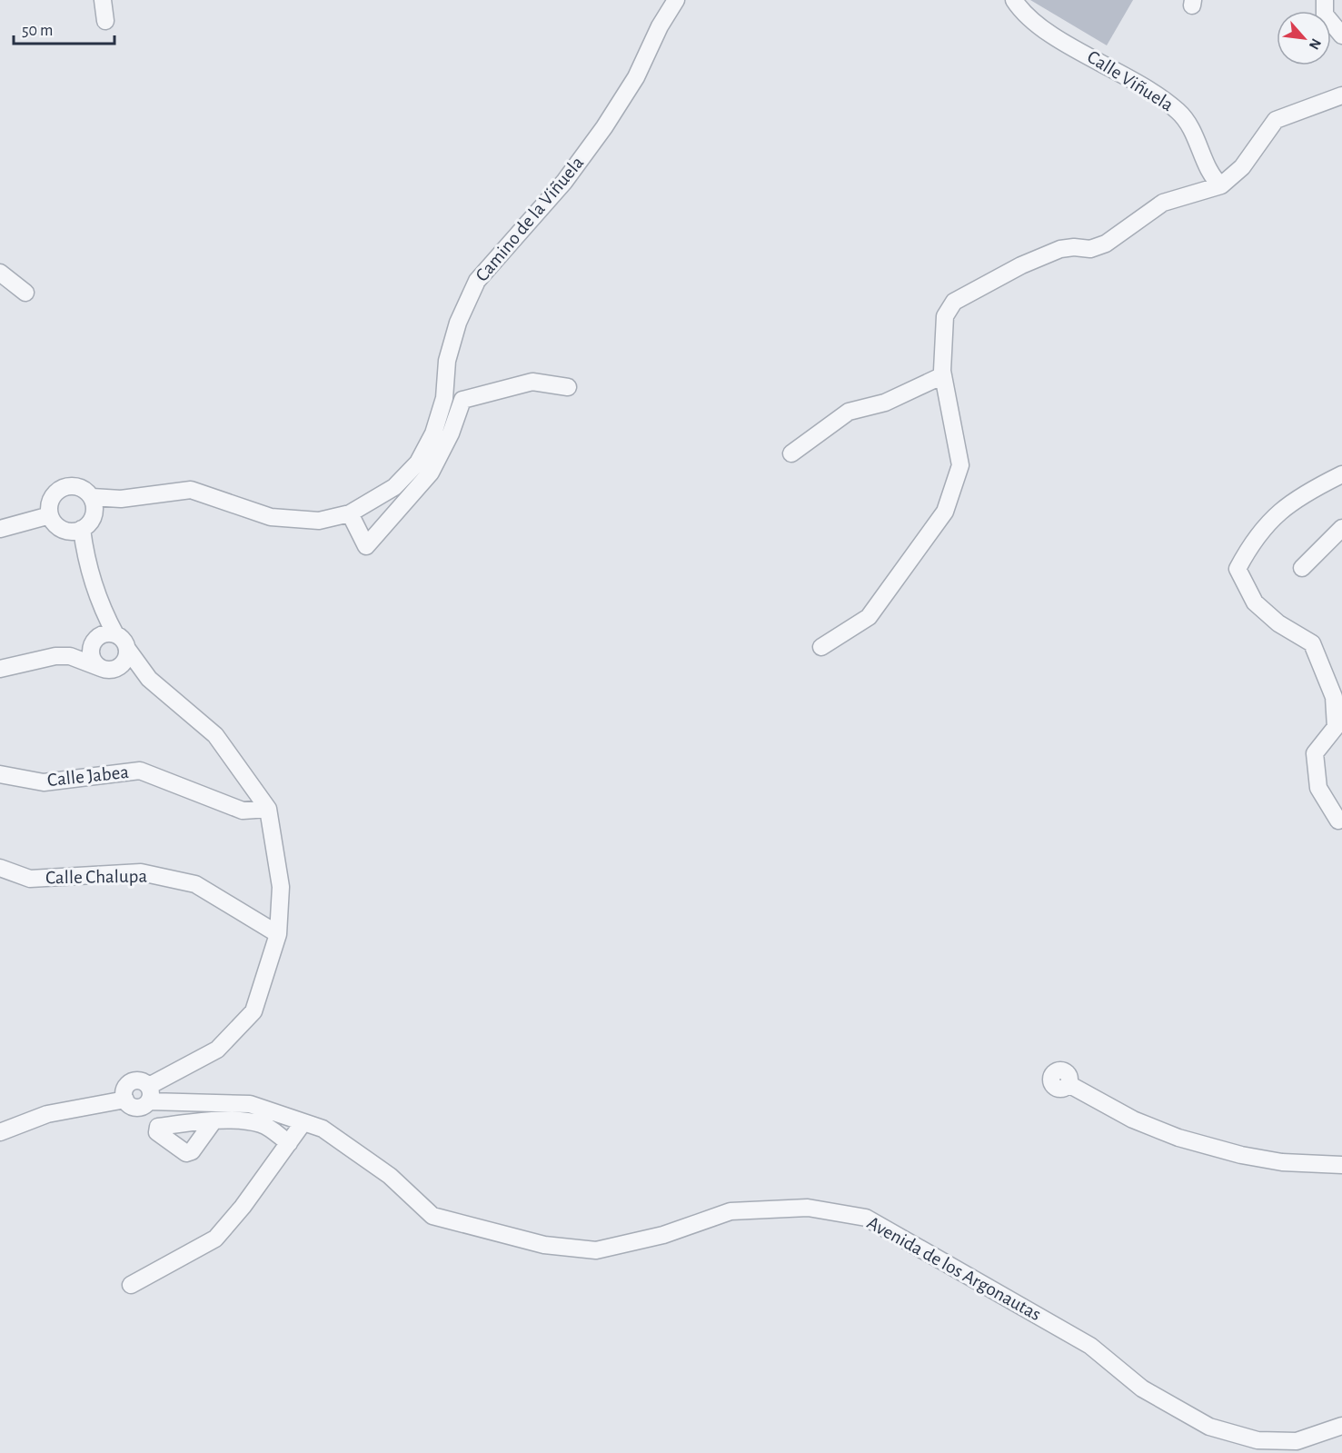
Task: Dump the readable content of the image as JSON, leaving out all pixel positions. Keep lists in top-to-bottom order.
{
  "streets": {
    "street": [
      "Calle Viñuela",
      "Camino de la Viñuela",
      "Calle Jabea",
      "Calle Chalupa",
      "Avenida de los Argonautas"
    ]
  },
  "scale_bar": "50 m",
  "north": "bottom right"
}
